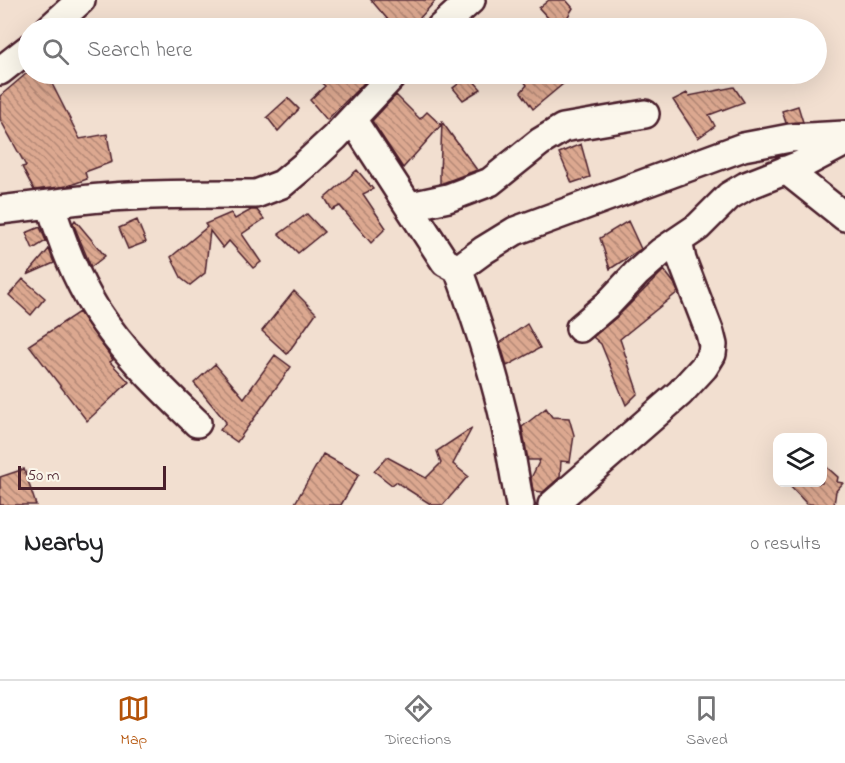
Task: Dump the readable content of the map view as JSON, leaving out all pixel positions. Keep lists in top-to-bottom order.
{
  "scale_bar": "50 m",
  "page": {
    "search": "Search here",
    "scale": "50 m",
    "heading": ["Nearby", "0 results"],
    "nav": ["Map", "Directions", "Saved"]
  }
}
